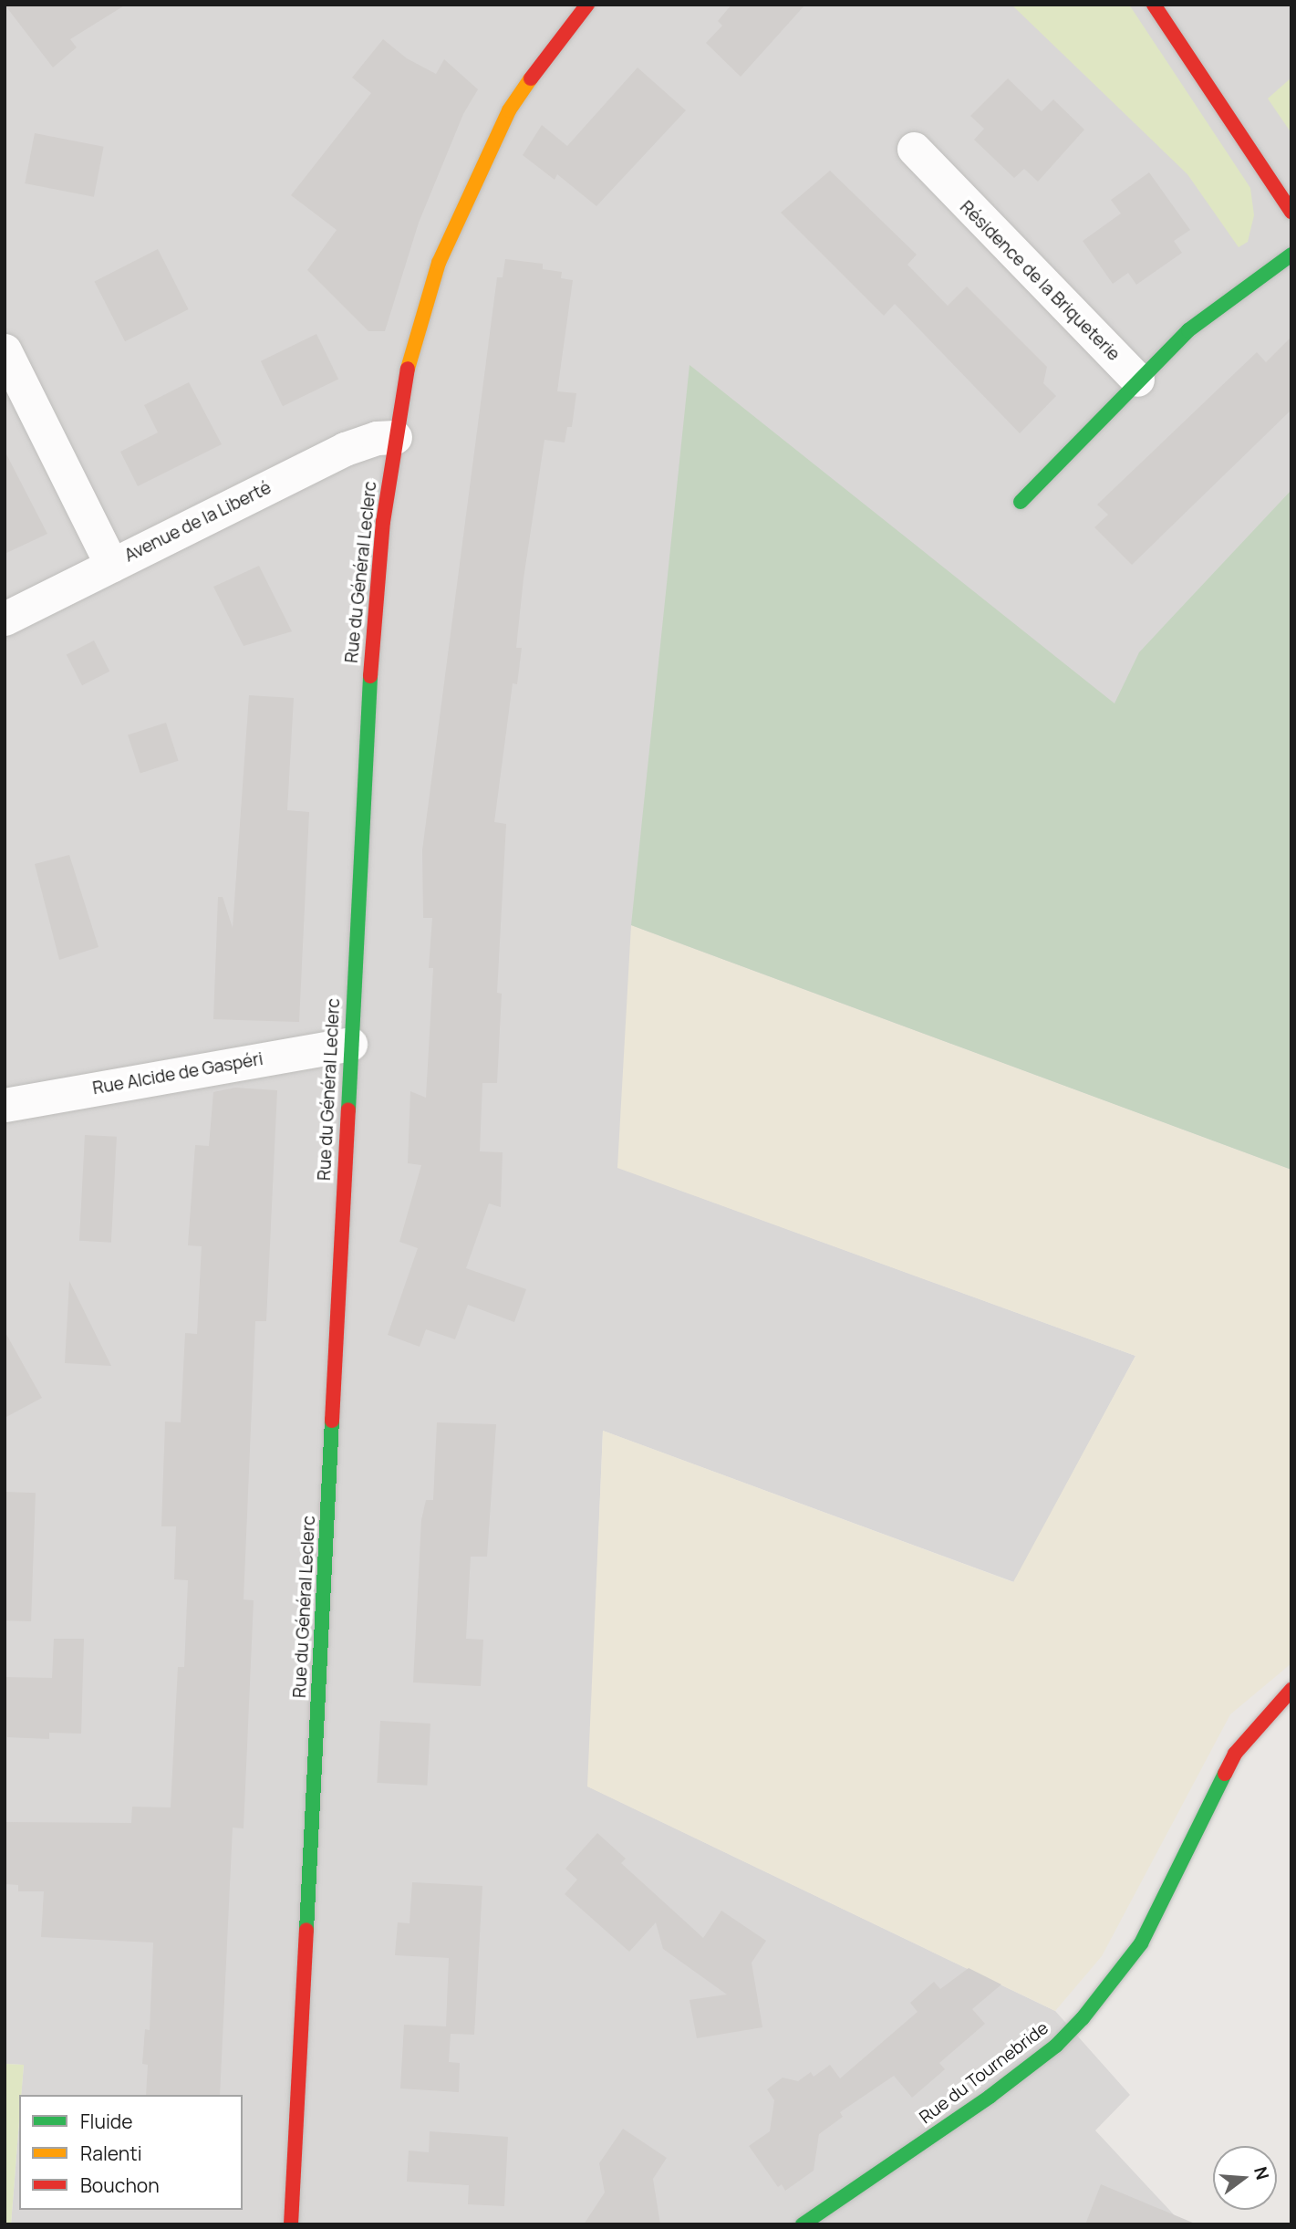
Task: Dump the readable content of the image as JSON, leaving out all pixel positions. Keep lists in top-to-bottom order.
{
  "streets": {
    "street": [
      "Résidence de la Briqueterie",
      "Avenue de la Liberté",
      "Rue du Général Leclerc",
      "Rue Alcide de Gaspéri",
      "Rue du Tournebride"
    ]
  },
  "crossings": [
    ["Avenue de la Liberté", "Rue du Général Leclerc"],
    ["Rue du Général Leclerc", "Rue Alcide de Gaspéri"]
  ],
  "legend": ["Fluide", "Ralenti", "Bouchon"],
  "north": "right"
}
